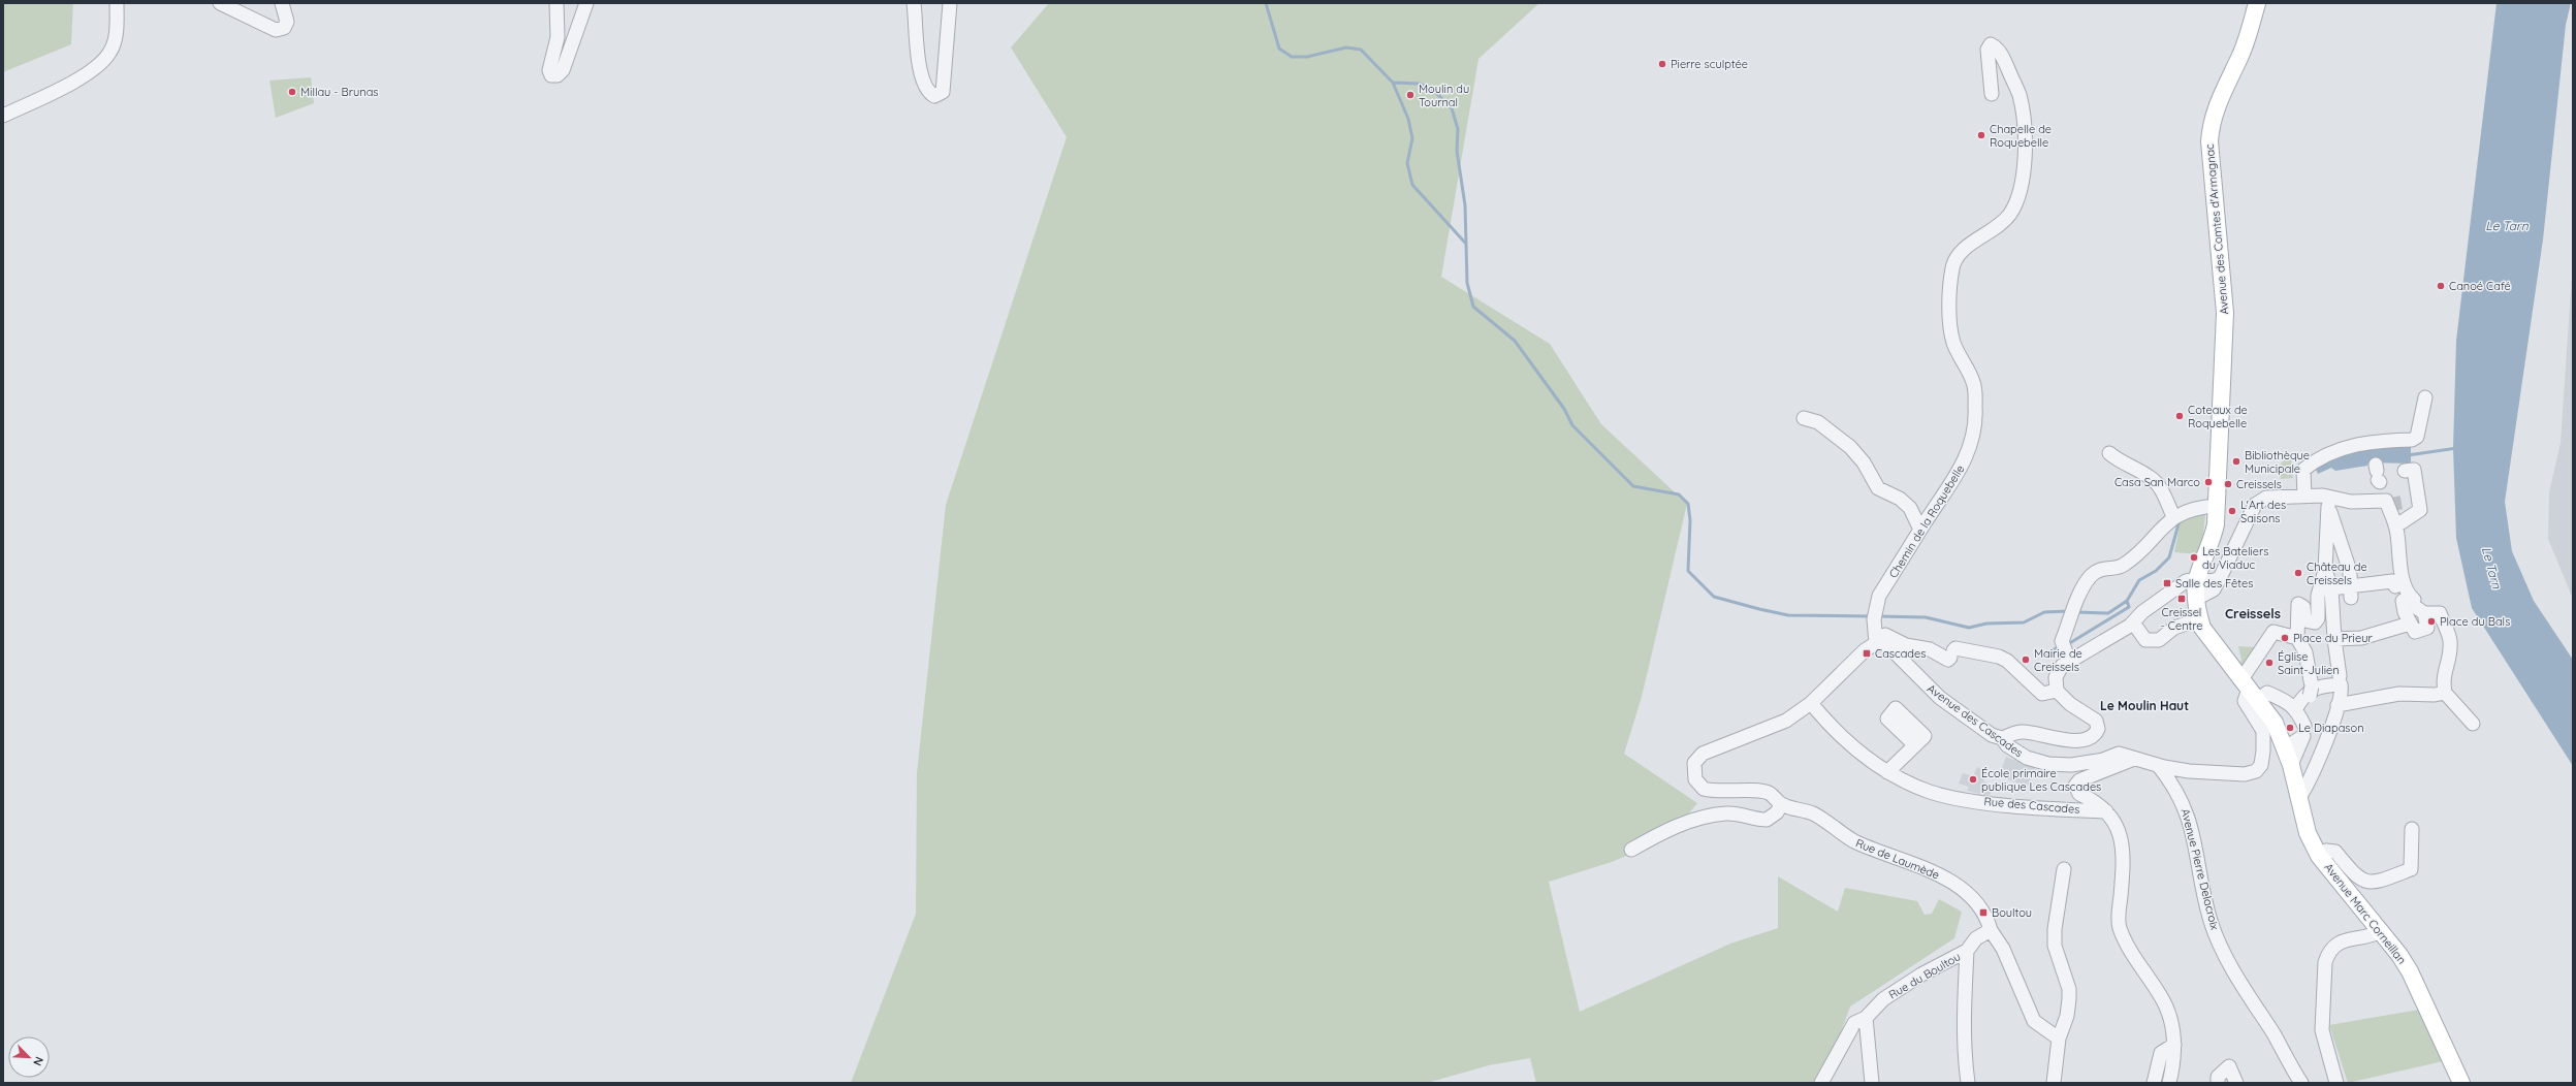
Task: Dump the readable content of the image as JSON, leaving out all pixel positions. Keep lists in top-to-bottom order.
{
  "streets": {
    "main road": ["Avenue des Comtes d'Armagnac", "Avenue Marc Corneillan"],
    "street": [
      "Chemin de la Roquebelle",
      "Avenue des Cascades",
      "Rue des Cascades",
      "Rue de Laumède",
      "Avenue Pierre Delacroix",
      "Rue du Boultou"
    ]
  },
  "crossings": [
    ["Chemin de la Roquebelle", "Avenue des Cascades"],
    ["Avenue des Cascades", "Avenue Pierre Delacroix"],
    ["Rue des Cascades", "Rue de Laumède"],
    ["Rue de Laumède", "Rue du Boultou"]
  ],
  "districts": ["Creissels", "Le Moulin Haut"],
  "water": ["Le Tarn"],
  "places": {
    "other": [
      "Pierre sculptée",
      "Millau - Brunas",
      "Moulin du Tournal",
      "Chapelle de Roquebelle",
      "Canoé Café",
      "Coteaux de Roquebelle",
      "Bibliothèque Municipale",
      "Casa San Marco",
      "Creissels",
      "L'Art des Saisons",
      "Les Bateliers du Viaduc",
      "Château de Creissels",
      "Place du Bals",
      "Place du Prieur",
      "Mairie de Creissels",
      "Église Saint-Julien",
      "Le Diapason",
      "École primaire publique Les Cascades"
    ],
    "transit": [
      "Salle des Fêtes",
      "Creissel - Centre",
      "Cascades",
      "Boultou"
    ]
  },
  "north": "bottom right"
}
